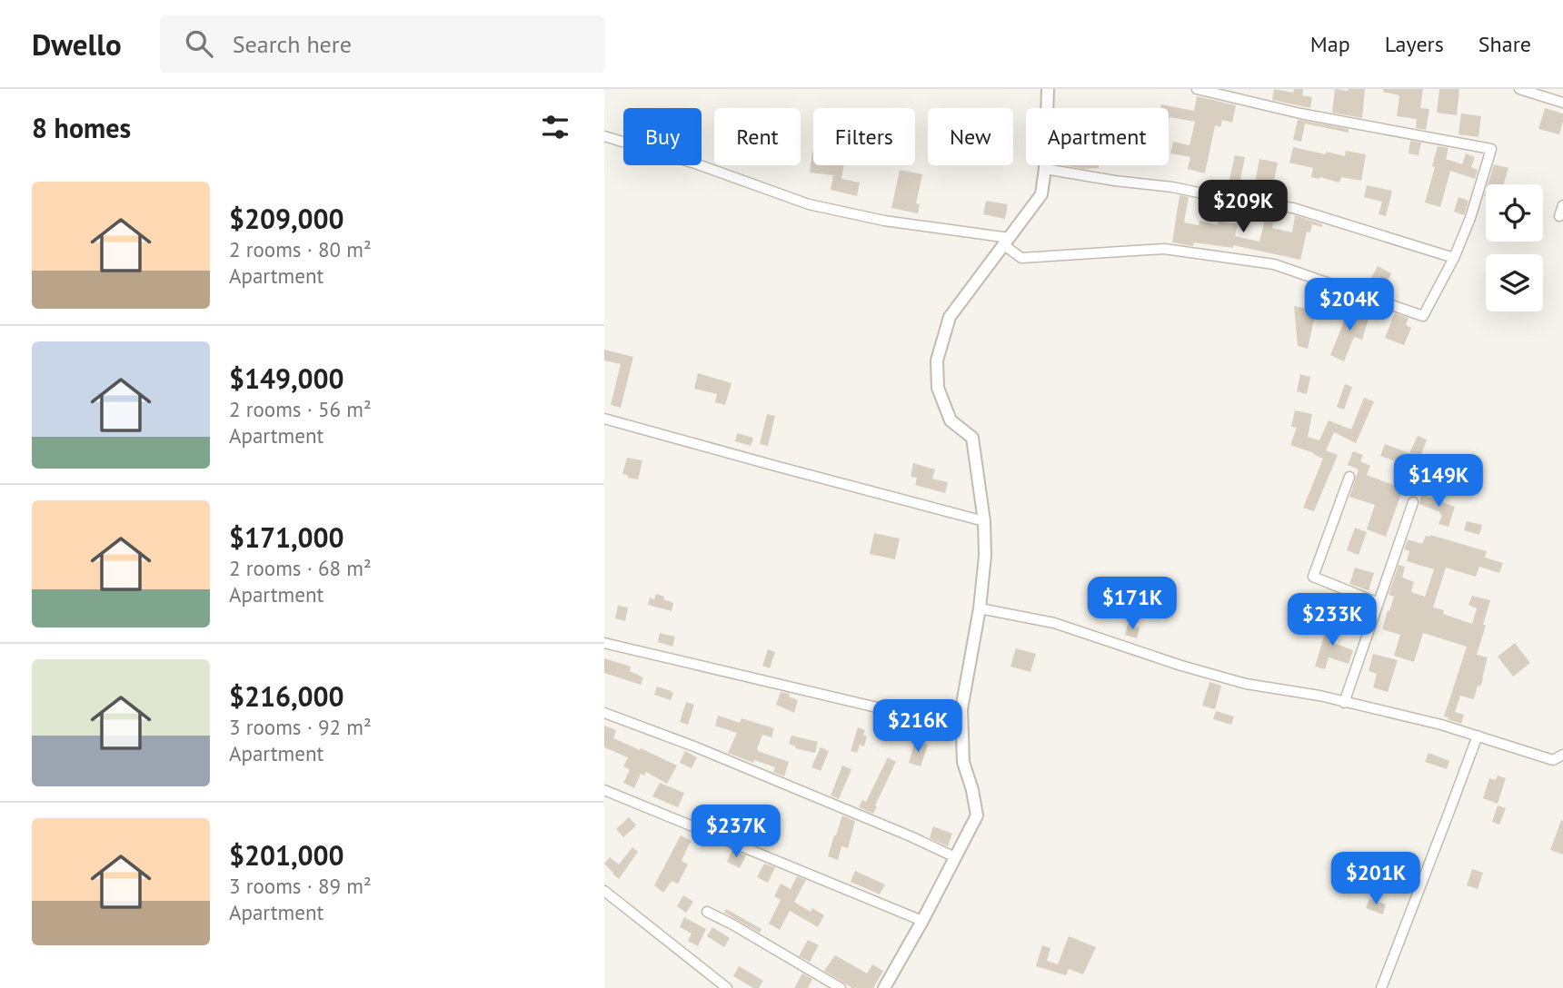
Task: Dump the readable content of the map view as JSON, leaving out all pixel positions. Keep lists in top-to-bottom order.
{
  "page": {
    "header": "Dwello",
    "search": "Search here",
    "nav": ["Map", "Layers", "Share"],
    "heading": "8 homes",
    "chip": [
      "Buy",
      "Rent",
      "Filters",
      "New",
      "Apartment"
    ],
    "list": [
      {
        "name": "$209,000",
        "note": "2 rooms · 80 m² · Apartment"
      },
      {
        "name": "$149,000",
        "note": "2 rooms · 56 m² · Apartment"
      },
      {
        "name": "$171,000",
        "note": "2 rooms · 68 m² · Apartment"
      },
      {
        "name": "$216,000",
        "note": "3 rooms · 92 m² · Apartment"
      },
      {
        "name": "$201,000",
        "note": "3 rooms · 89 m² · Apartment"
      }
    ],
    "price": [
      "$209K",
      "$204K",
      "$149K",
      "$171K",
      "$233K",
      "$216K",
      "$237K",
      "$201K"
    ]
  }
}
